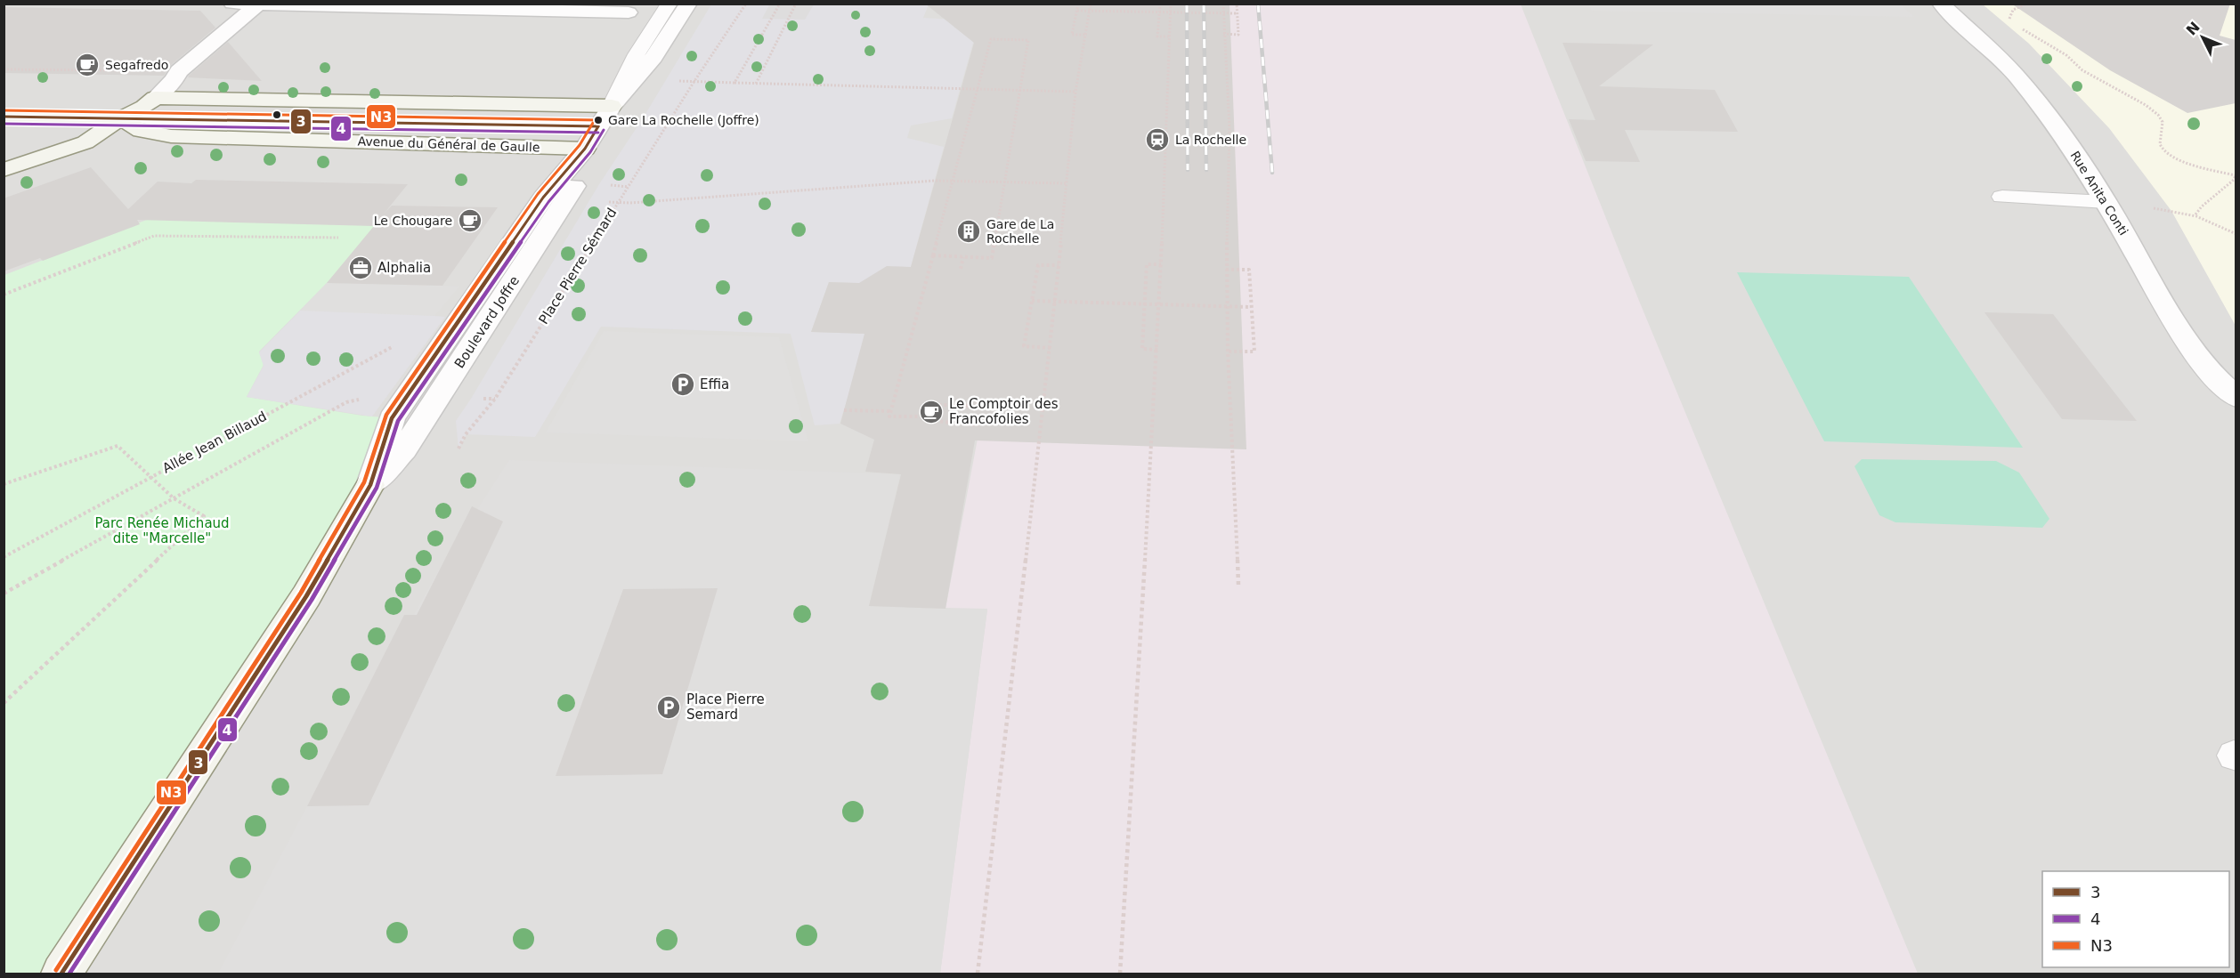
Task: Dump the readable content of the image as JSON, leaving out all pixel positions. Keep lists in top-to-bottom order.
{
  "streets": {
    "main road": ["Avenue du Général de Gaulle", "Boulevard Joffre"],
    "street": ["Rue Anita Conti"],
    "path": ["Place Pierre Sémard", "Allée Jean Billaud"]
  },
  "crossings": [
    ["Avenue du Général de Gaulle", "Boulevard Joffre"]
  ],
  "parks": ["Parc Renée Michaud dite \"Marcelle\""],
  "places": {
    "cafe": ["Segafredo", "Le Chougare", "Le Comptoir des Francofolies"],
    "other": ["Gare La Rochelle (Joffre)"],
    "station": ["La Rochelle"],
    "building": ["Gare de La Rochelle"],
    "office": ["Alphalia"],
    "parking": ["Effia", "Place Pierre Semard"]
  },
  "lines": ["transit line N3", "transit line 3", "transit line 4"],
  "legend": ["3", "4", "N3"],
  "north": "top left"
}
